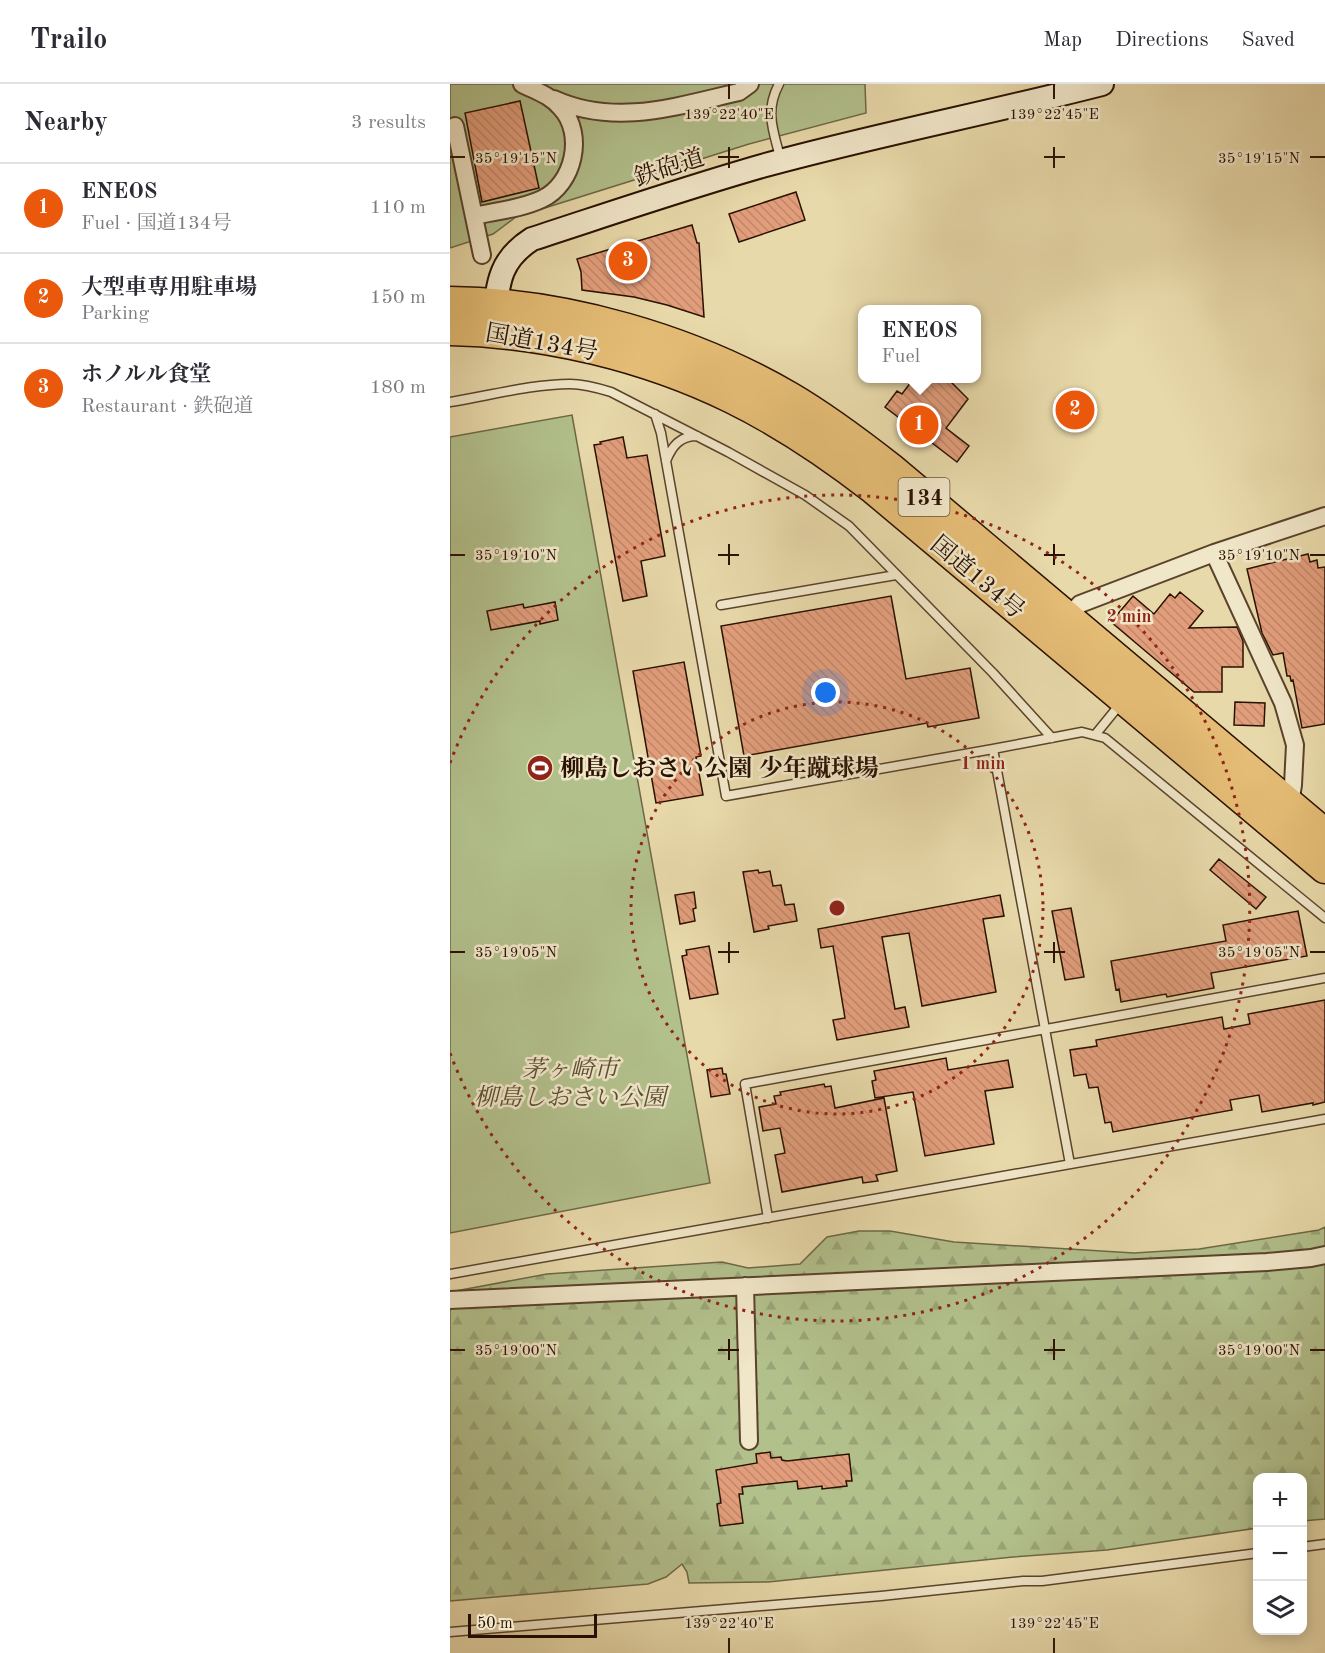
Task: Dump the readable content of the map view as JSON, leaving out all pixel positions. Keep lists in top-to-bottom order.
{
  "streets": {
    "highway": ["国道134号", "134"],
    "street": ["鉄砲道"]
  },
  "crossings": [
    ["鉄砲道", "国道134号"]
  ],
  "parks": ["茅ヶ崎市 柳島しおさい公園"],
  "places": {
    "sports": ["柳島しおさい公園 少年蹴球場"]
  },
  "scale_bar": "50 m",
  "page": {
    "header": "Trailo",
    "nav": ["Map", "Directions", "Saved"],
    "heading": ["Nearby", "3 results"],
    "list": [
      {
        "mark": "1",
        "name": "ENEOS",
        "note": "Fuel · 国道134号",
        "value": "110 m"
      },
      {
        "mark": "2",
        "name": "大型車専用駐車場",
        "note": "Parking",
        "value": "150 m"
      },
      {
        "mark": "3",
        "name": "ホノルル食堂",
        "note": "Restaurant · 鉄砲道",
        "value": "180 m"
      }
    ],
    "pins": ["3", "2", "1"],
    "popup": ["ENEOS", "Fuel"],
    "map_buttons": ["+", "−"],
    "scale": "50 m"
  },
  "coordinates": [
    "139°22'40\"E",
    "139°22'45\"E",
    "35°19'15\"N",
    "35°19'10\"N",
    "35°19'05\"N",
    "35°19'00\"N"
  ],
  "rings": ["2 min", "1 min"]
}
